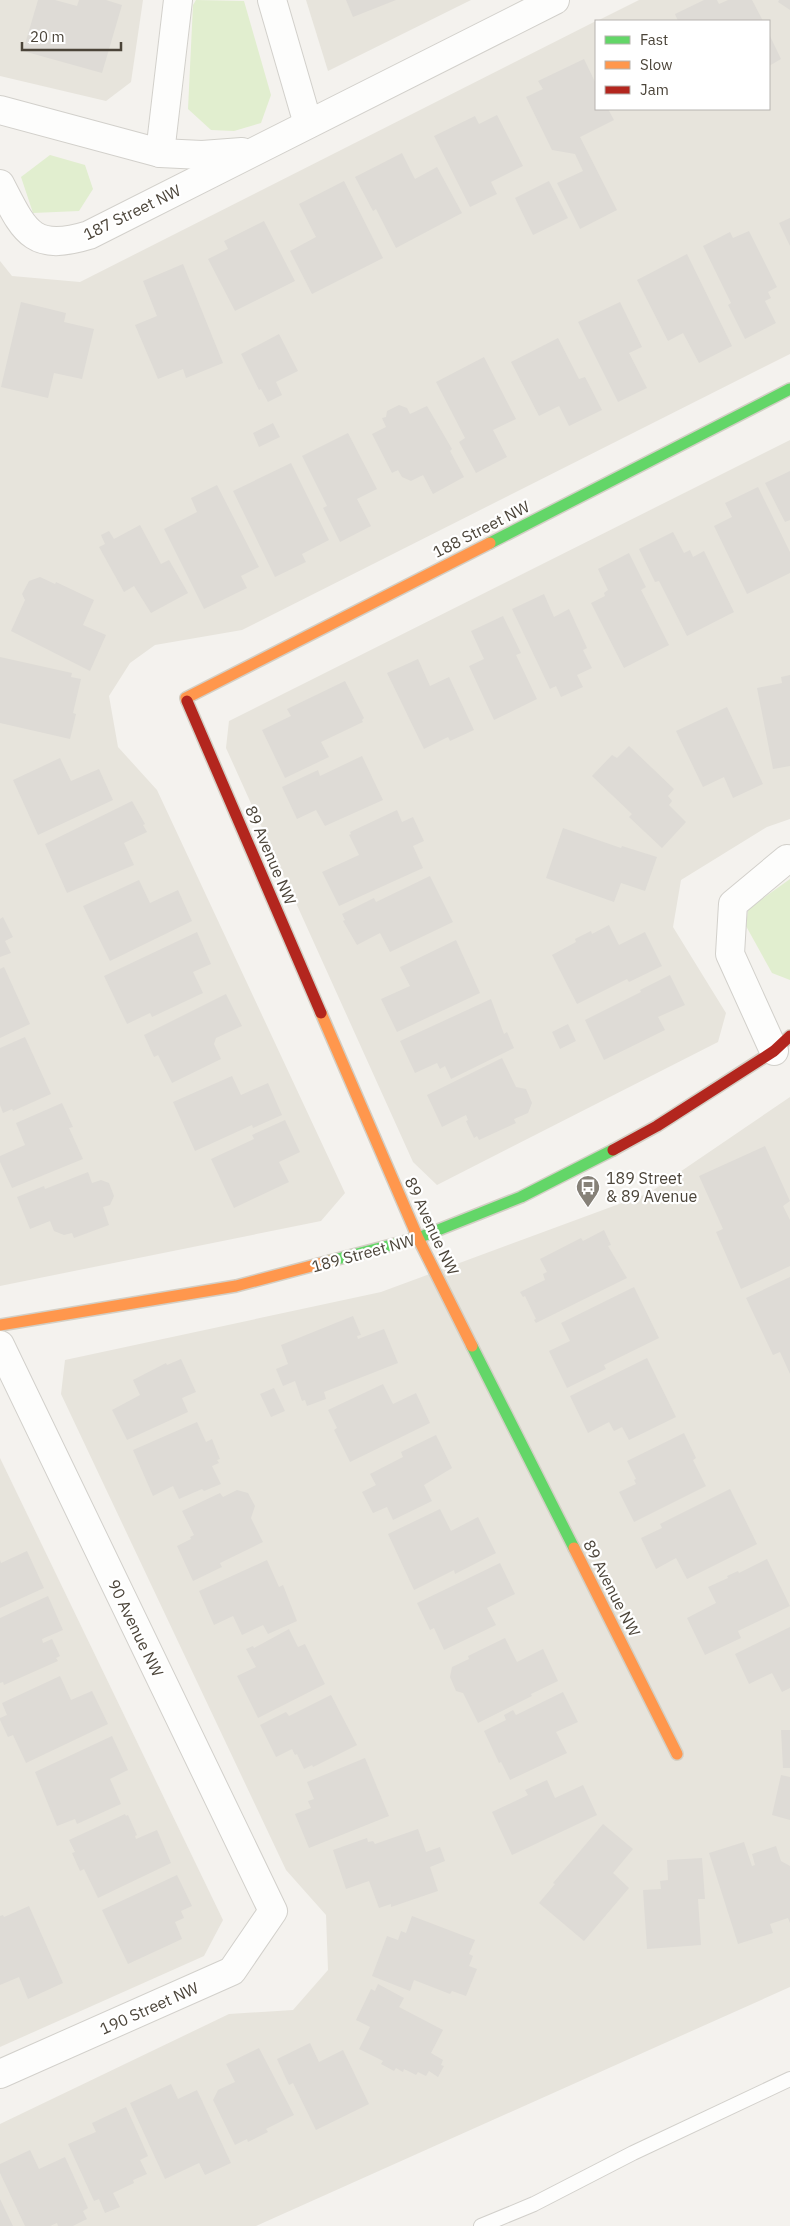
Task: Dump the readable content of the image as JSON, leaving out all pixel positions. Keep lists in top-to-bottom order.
{
  "streets": {
    "street": [
      "187 Street NW",
      "188 Street NW",
      "89 Avenue NW",
      "189 Street NW",
      "90 Avenue NW",
      "190 Street NW"
    ]
  },
  "crossings": [
    ["188 Street NW", "89 Avenue NW"],
    ["89 Avenue NW", "189 Street NW"],
    ["90 Avenue NW", "190 Street NW"]
  ],
  "places": {
    "bus stop": ["189 Street & 89 Avenue"]
  },
  "legend": ["Fast", "Slow", "Jam"],
  "scale_bar": "20 m"
}
